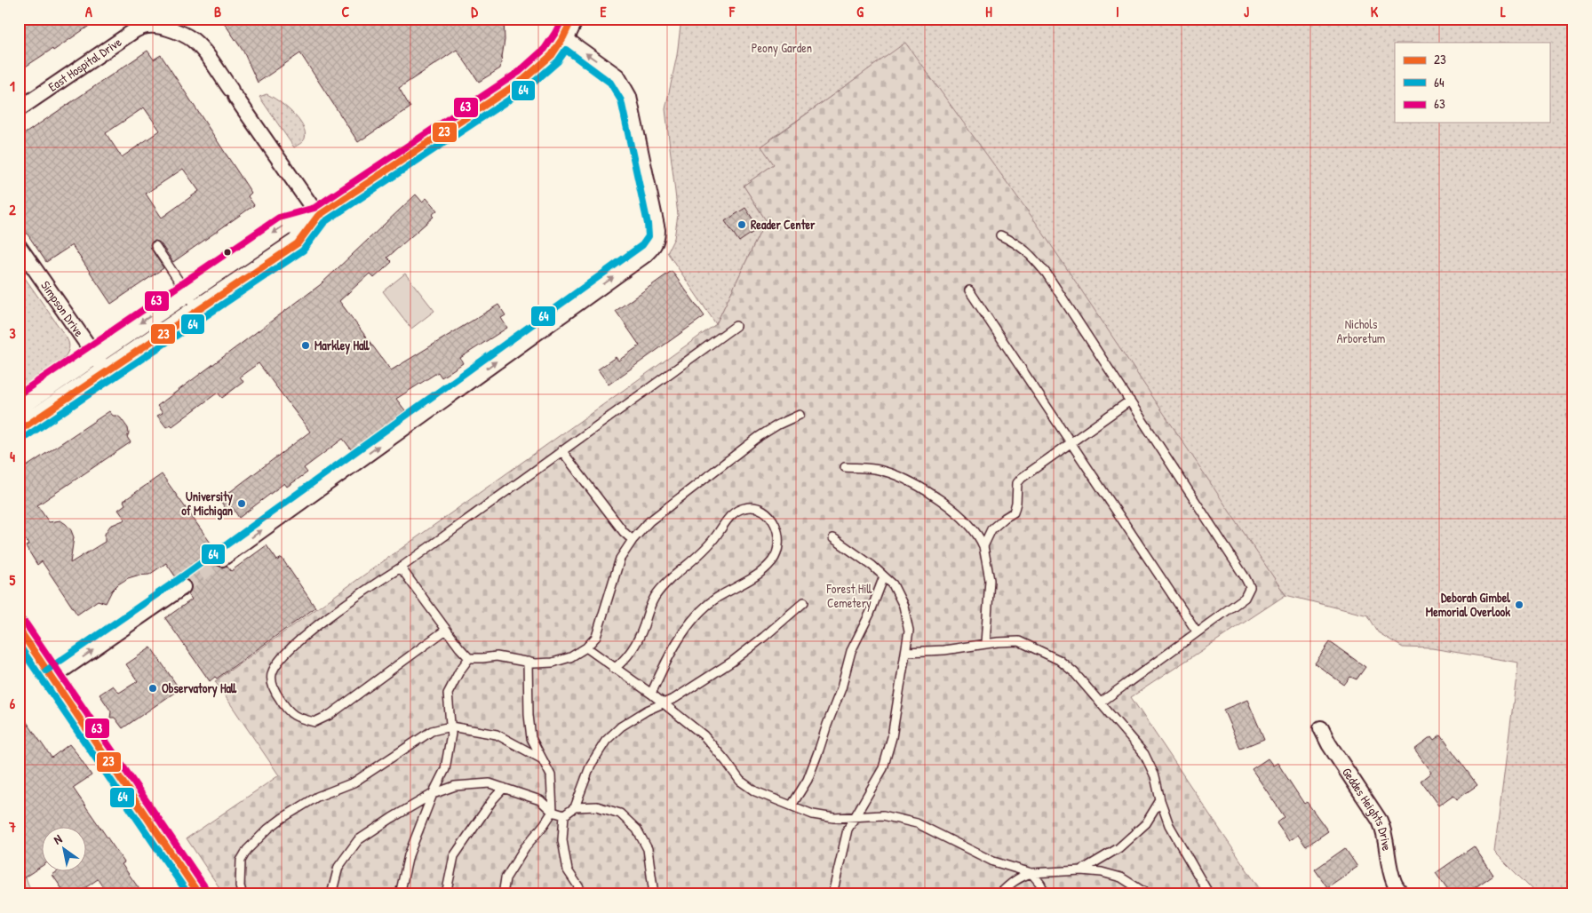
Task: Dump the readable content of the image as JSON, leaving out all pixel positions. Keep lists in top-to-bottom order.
{
  "streets": {
    "street": ["East Hospital Drive", "Simpson Drive", "Geddes Heights Drive"]
  },
  "parks": ["Peony Garden", "Nichols Arboretum", "Forest Hill Cemetery"],
  "places": [
    "Reader Center",
    "Markley Hall",
    "University of Michigan",
    "Deborah Gimbel Memorial Overlook",
    "Observatory Hall"
  ],
  "lines": ["transit line 23", "transit line 63", "transit line 64"],
  "legend": ["23", "64", "63"],
  "north": "top left",
  "grid": {
    "columns": [
      "A",
      "B",
      "C",
      "D",
      "E",
      "F",
      "G",
      "H",
      "I",
      "J",
      "K",
      "L"
    ],
    "rows": [
      "1",
      "2",
      "3",
      "4",
      "5",
      "6",
      "7"
    ]
  }
}
